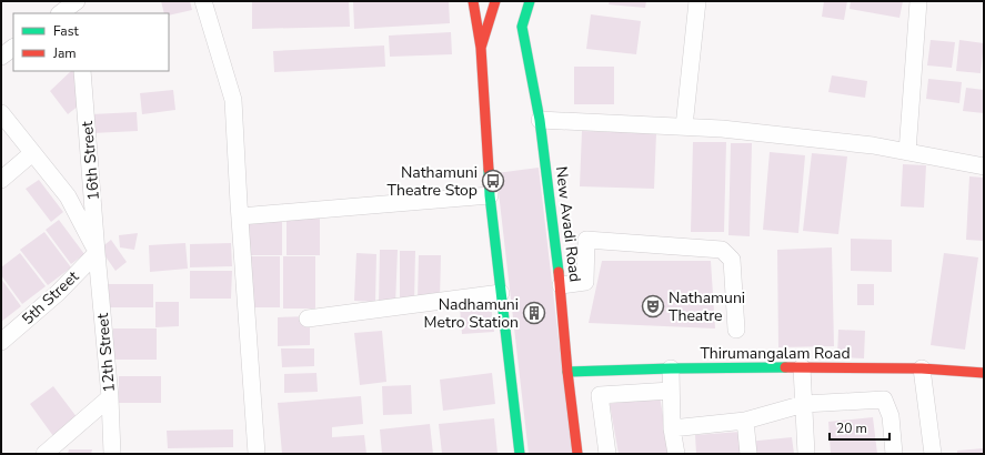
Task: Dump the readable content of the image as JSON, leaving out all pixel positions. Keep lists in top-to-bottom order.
{
  "streets": {
    "main road": ["New Avadi Road", "Thirumangalam Road"],
    "street": ["16th Street", "5th Street", "12th Street"]
  },
  "crossings": [
    ["16th Street", "5th Street"],
    ["16th Street", "12th Street"],
    ["New Avadi Road", "Thirumangalam Road"],
    ["5th Street", "12th Street"]
  ],
  "places": {
    "bus stop": ["Nathamuni Theatre Stop"],
    "theatre": ["Nathamuni Theatre"],
    "building": ["Nadhamuni Metro Station"]
  },
  "legend": ["Fast", "Jam"],
  "scale_bar": "20 m"
}
